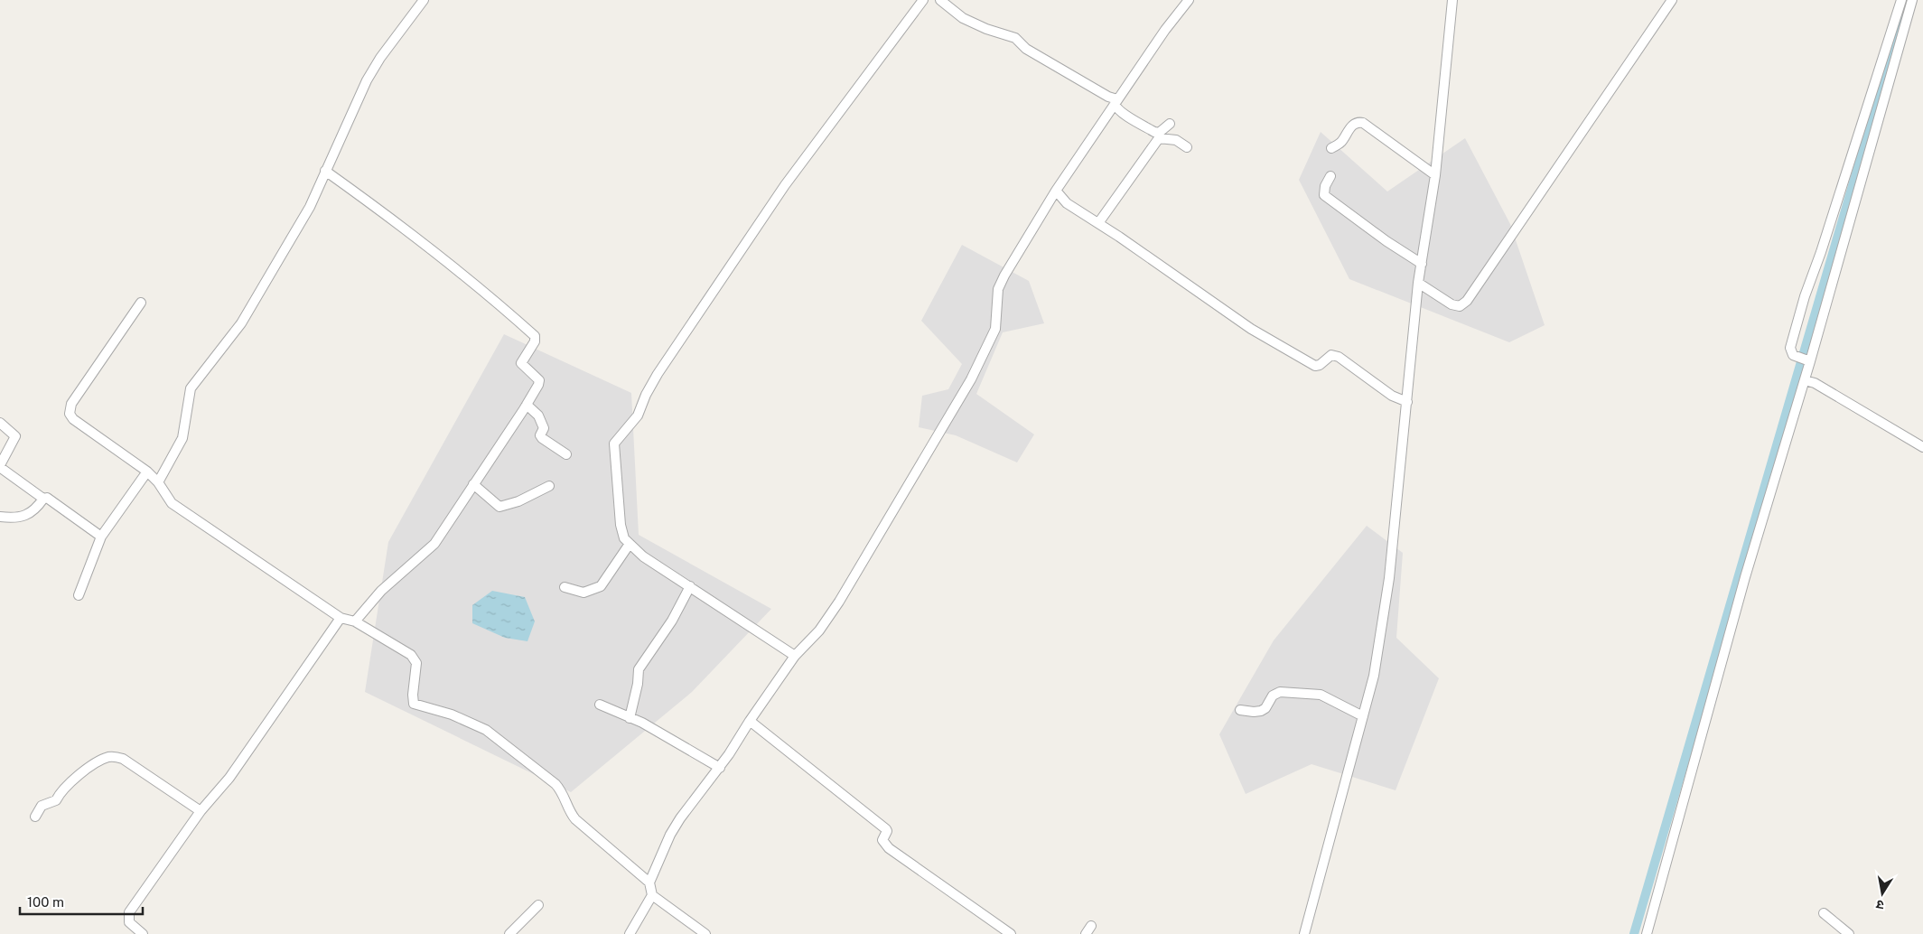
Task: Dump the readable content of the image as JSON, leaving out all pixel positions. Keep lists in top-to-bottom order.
{
  "scale_bar": "100 m",
  "north": "bottom"
}
